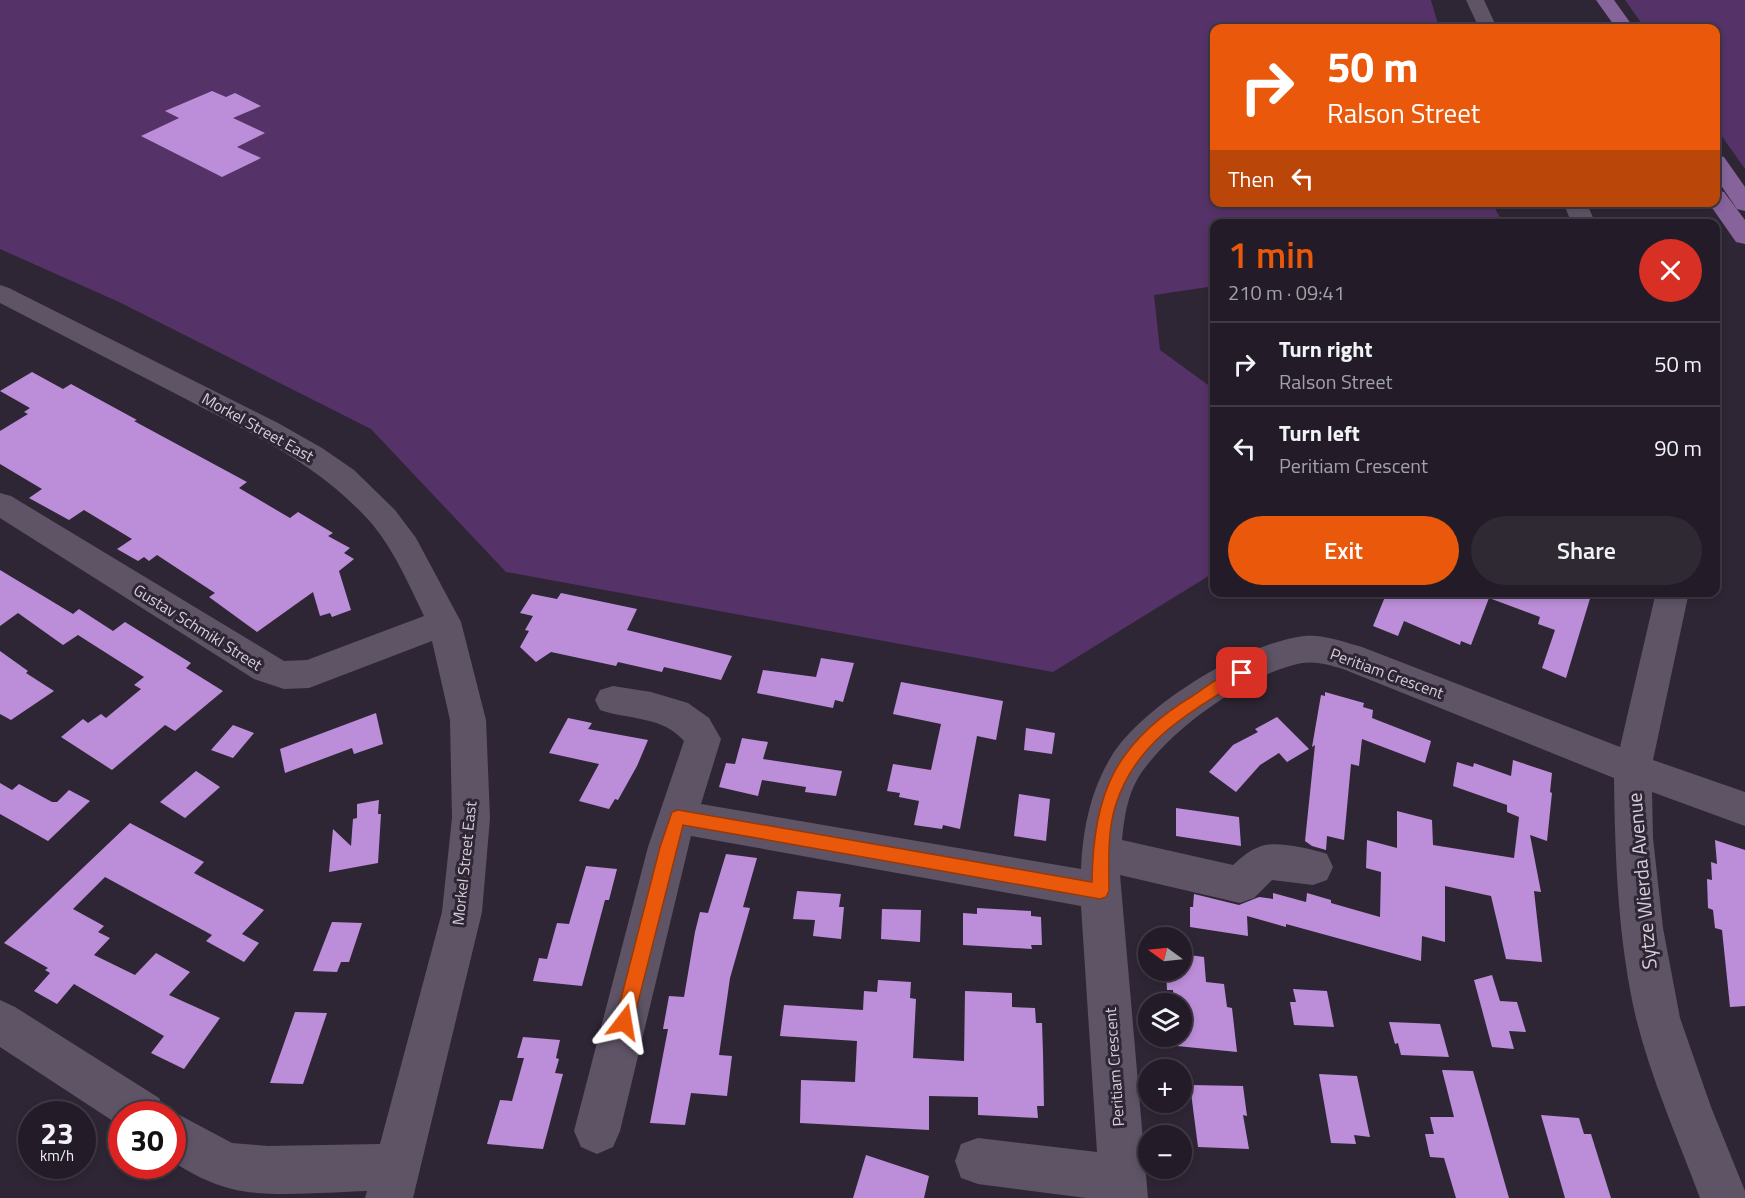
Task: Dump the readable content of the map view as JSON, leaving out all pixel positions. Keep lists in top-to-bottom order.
{
  "streets": {
    "street": [
      "Morkel Street East",
      "Gustav Schmikl Street",
      "Peritiam Crescent",
      "Sytze Wierda Avenue"
    ]
  },
  "crossings": [
    ["Morkel Street East", "Gustav Schmikl Street"],
    ["Peritiam Crescent", "Sytze Wierda Avenue"]
  ],
  "north": "left",
  "page": {
    "turn": ["50 m", "Ralson Street"],
    "then": "Then",
    "heading": ["1 min", "210 m · 09:41"],
    "list": [
      {
        "name": "Turn right",
        "note": "Ralson Street",
        "value": "50 m"
      },
      {
        "name": "Turn left",
        "note": "Peritiam Crescent",
        "value": "90 m"
      }
    ],
    "buttons": ["Exit", "Share"],
    "map_buttons": ["+", "−"],
    "speed": "23 km/h",
    "limit": "30"
  }
}
